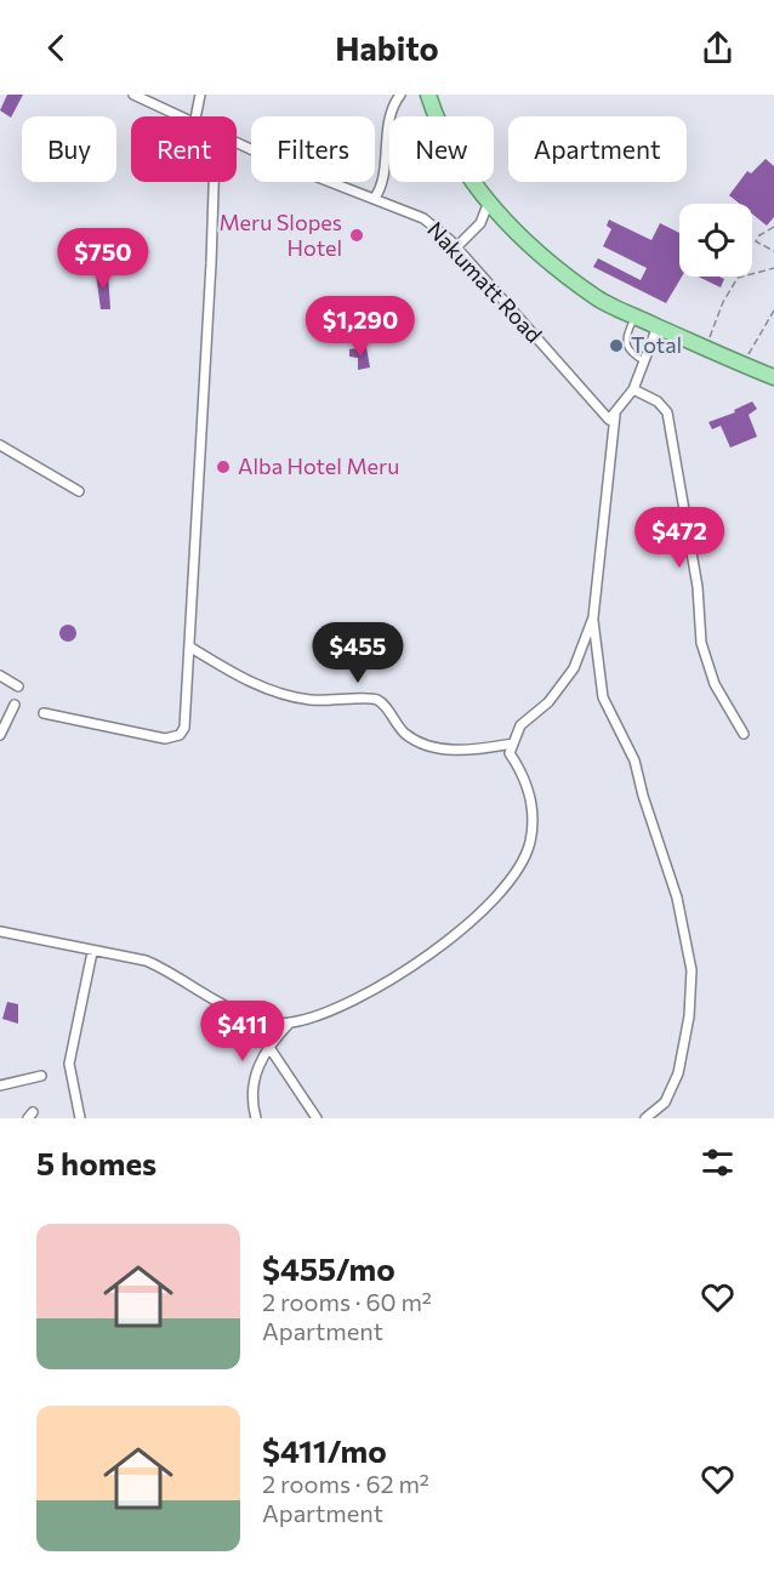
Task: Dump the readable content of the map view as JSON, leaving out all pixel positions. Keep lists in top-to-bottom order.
{
  "streets": {
    "street": ["Nakumatt Road"]
  },
  "places": ["Meru Slopes Hotel", "Total", "Alba Hotel Meru"],
  "page": {
    "header": "Habito",
    "chip": [
      "Buy",
      "Rent",
      "Filters",
      "New",
      "Apartment"
    ],
    "price": [
      "$750",
      "$1,290",
      "$472",
      "$455",
      "$411"
    ],
    "heading": "5 homes",
    "list": [
      {
        "name": "$455/mo",
        "note": "2 rooms · 60 m² · Apartment"
      },
      {
        "name": "$411/mo",
        "note": "2 rooms · 62 m² · Apartment"
      }
    ]
  }
}
